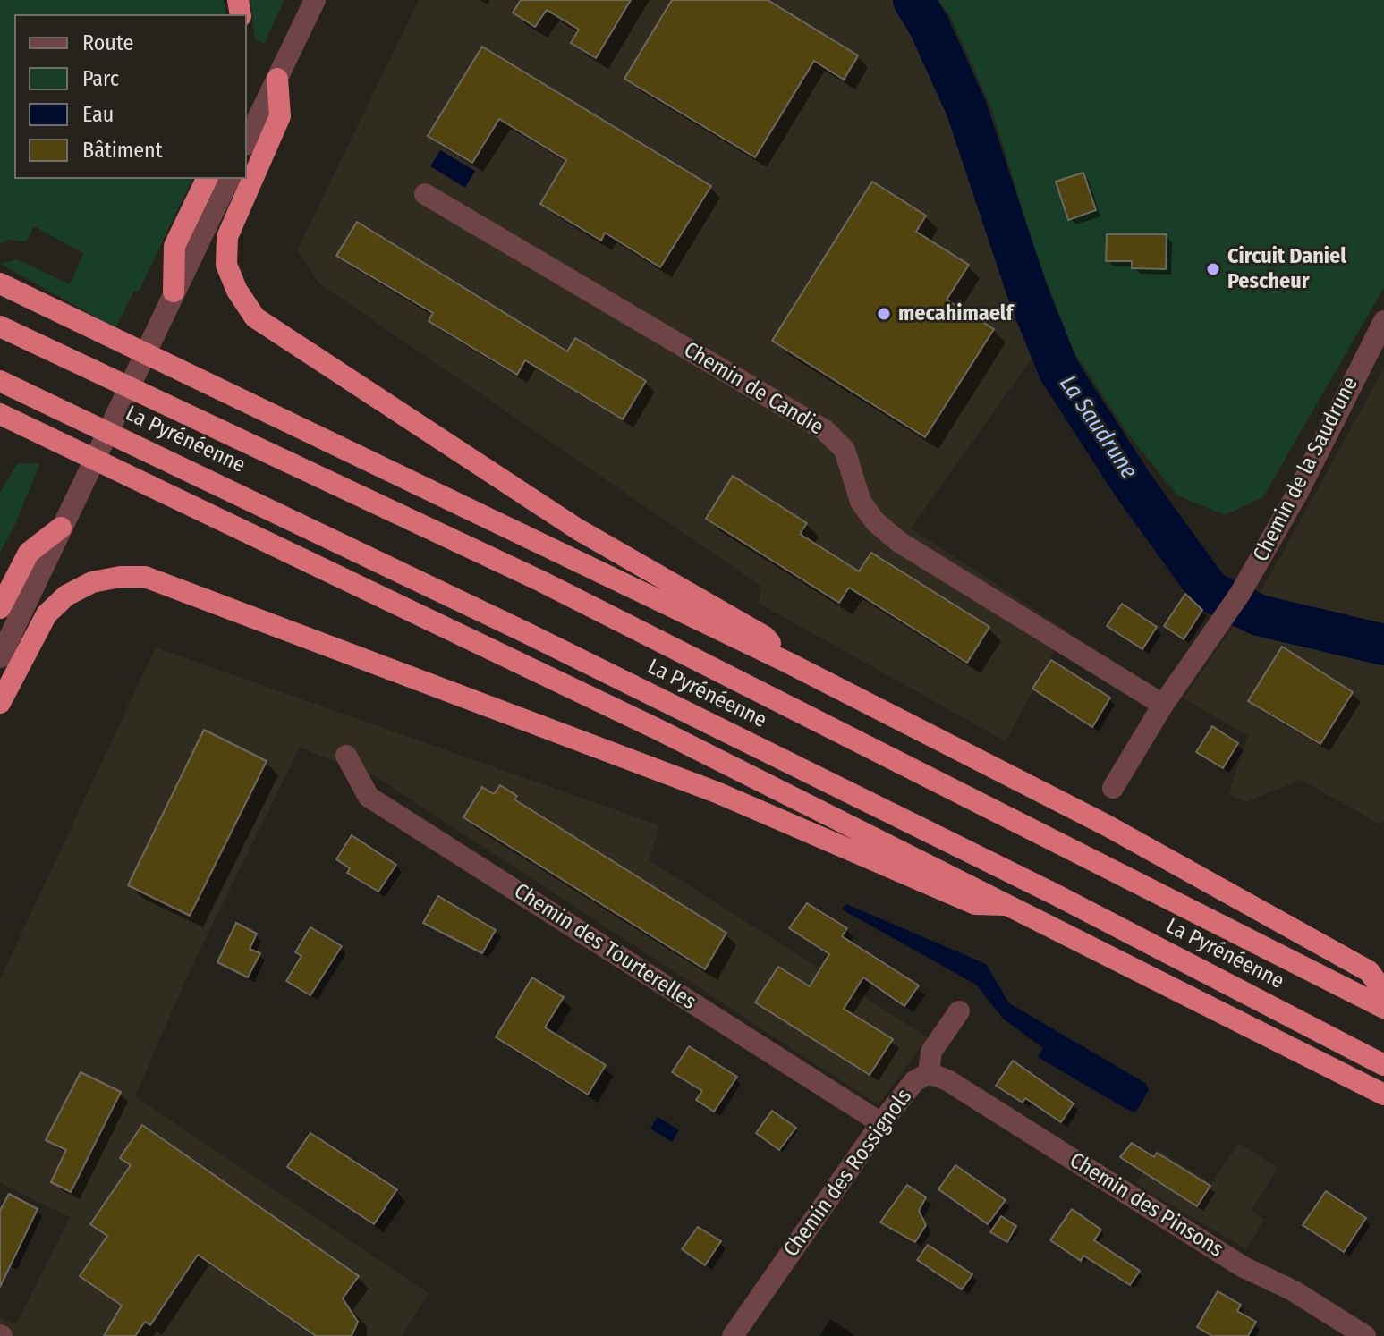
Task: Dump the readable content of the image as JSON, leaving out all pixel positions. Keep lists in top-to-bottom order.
{
  "streets": {
    "highway": ["La Pyrénéenne"],
    "street": [
      "Chemin de Candie",
      "Chemin de la Saudrune",
      "Chemin des Tourterelles",
      "Chemin des Rossignols",
      "Chemin des Pinsons"
    ]
  },
  "crossings": [
    ["Chemin de Candie", "Chemin de la Saudrune"],
    ["Chemin des Tourterelles", "Chemin des Rossignols"],
    ["Chemin des Rossignols", "Chemin des Pinsons"]
  ],
  "water": ["La Saudrune"],
  "places": ["Circuit Daniel Pescheur", "mecahimaelf"],
  "legend": [
    "Route",
    "Parc",
    "Eau",
    "Bâtiment"
  ]
}
